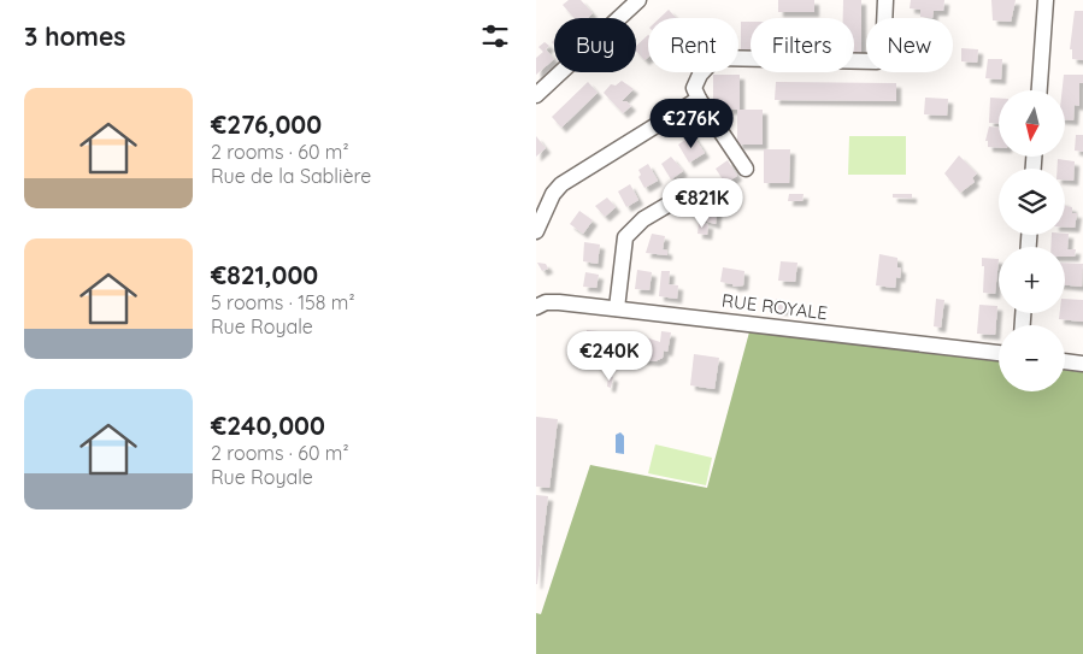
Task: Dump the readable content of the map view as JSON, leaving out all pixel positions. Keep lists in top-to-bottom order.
{
  "streets": {
    "street": ["RUE ROYALE"]
  },
  "north": "bottom",
  "page": {
    "heading": "3 homes",
    "chip": [
      "Buy",
      "Rent",
      "Filters",
      "New"
    ],
    "list": [
      {
        "name": "€276,000",
        "note": "2 rooms · 60 m² · Rue de la Sablière"
      },
      {
        "name": "€821,000",
        "note": "5 rooms · 158 m² · Rue Royale"
      },
      {
        "name": "€240,000",
        "note": "2 rooms · 60 m² · Rue Royale"
      }
    ],
    "map_buttons": ["+", "−"],
    "price": ["€276K", "€821K", "€240K"]
  }
}
